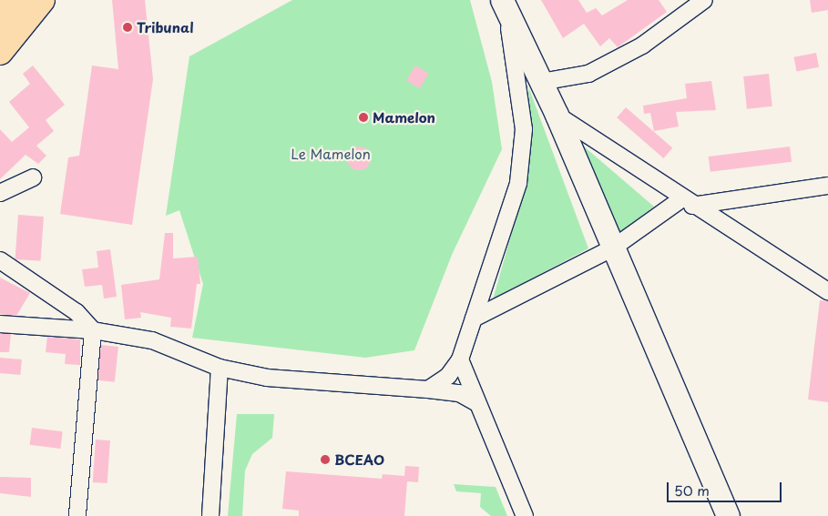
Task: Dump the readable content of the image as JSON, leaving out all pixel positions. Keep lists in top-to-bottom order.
{
  "parks": ["Le Mamelon"],
  "places": ["Tribunal", "Mamelon", "BCEAO"],
  "scale_bar": "50 m"
}
